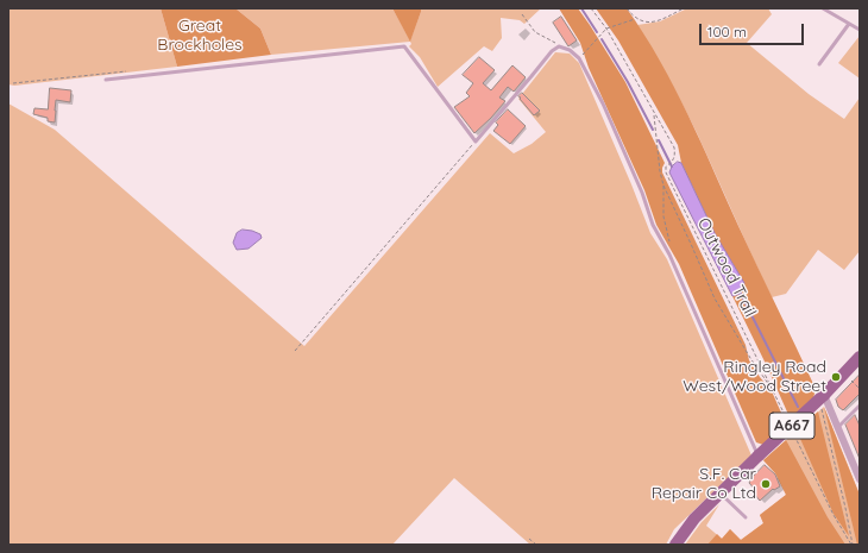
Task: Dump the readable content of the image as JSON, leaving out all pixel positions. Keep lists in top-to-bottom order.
{
  "streets": {
    "main road": ["A667"],
    "path": ["Outwood Trail"]
  },
  "parks": ["Great Brockholes"],
  "places": ["Ringley Road West/Wood Street", "S.F. Car Repair Co Ltd"],
  "scale_bar": "100 m"
}
